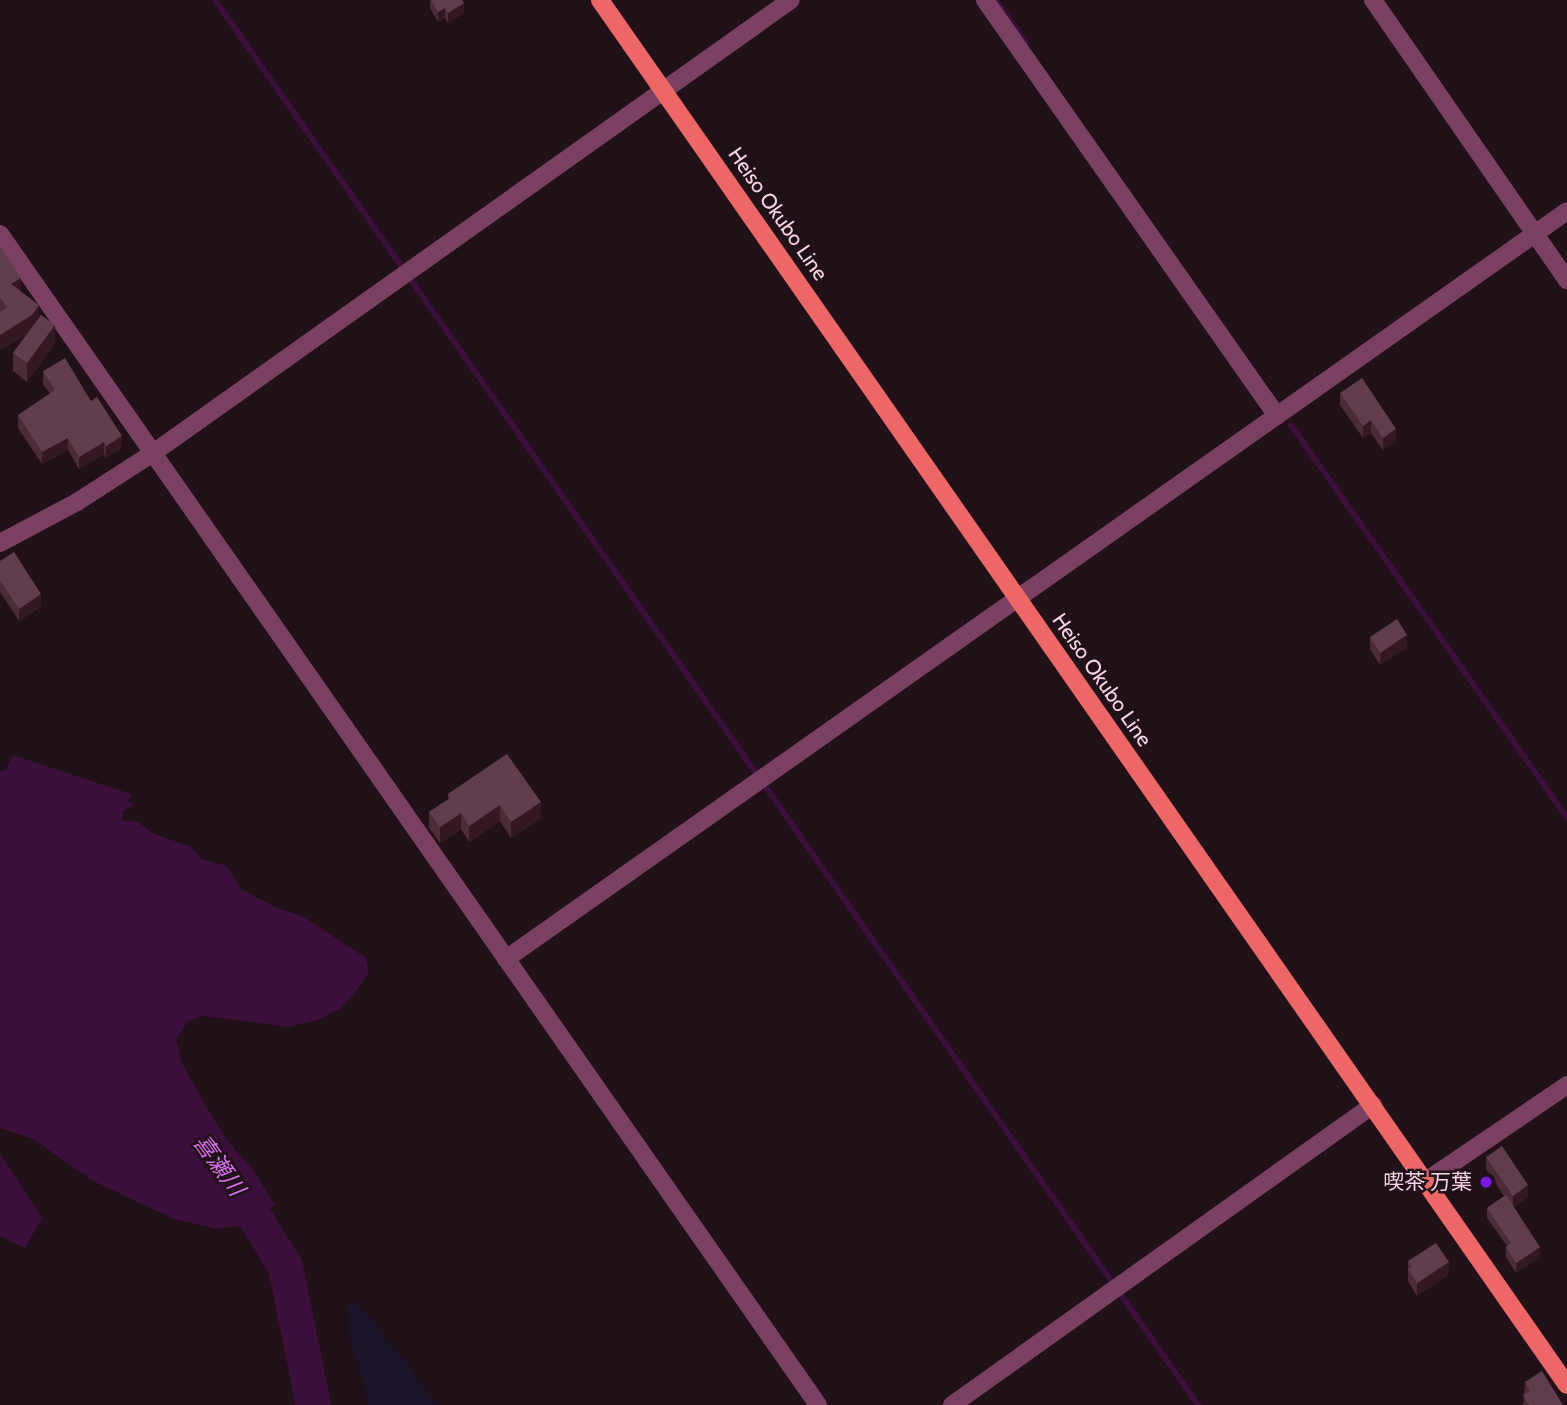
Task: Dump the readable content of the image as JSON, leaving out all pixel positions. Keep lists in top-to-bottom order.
{
  "streets": {
    "main road": ["Heiso Okubo Line"]
  },
  "water": ["喜瀬川"],
  "places": ["喫茶 万葉"]
}
